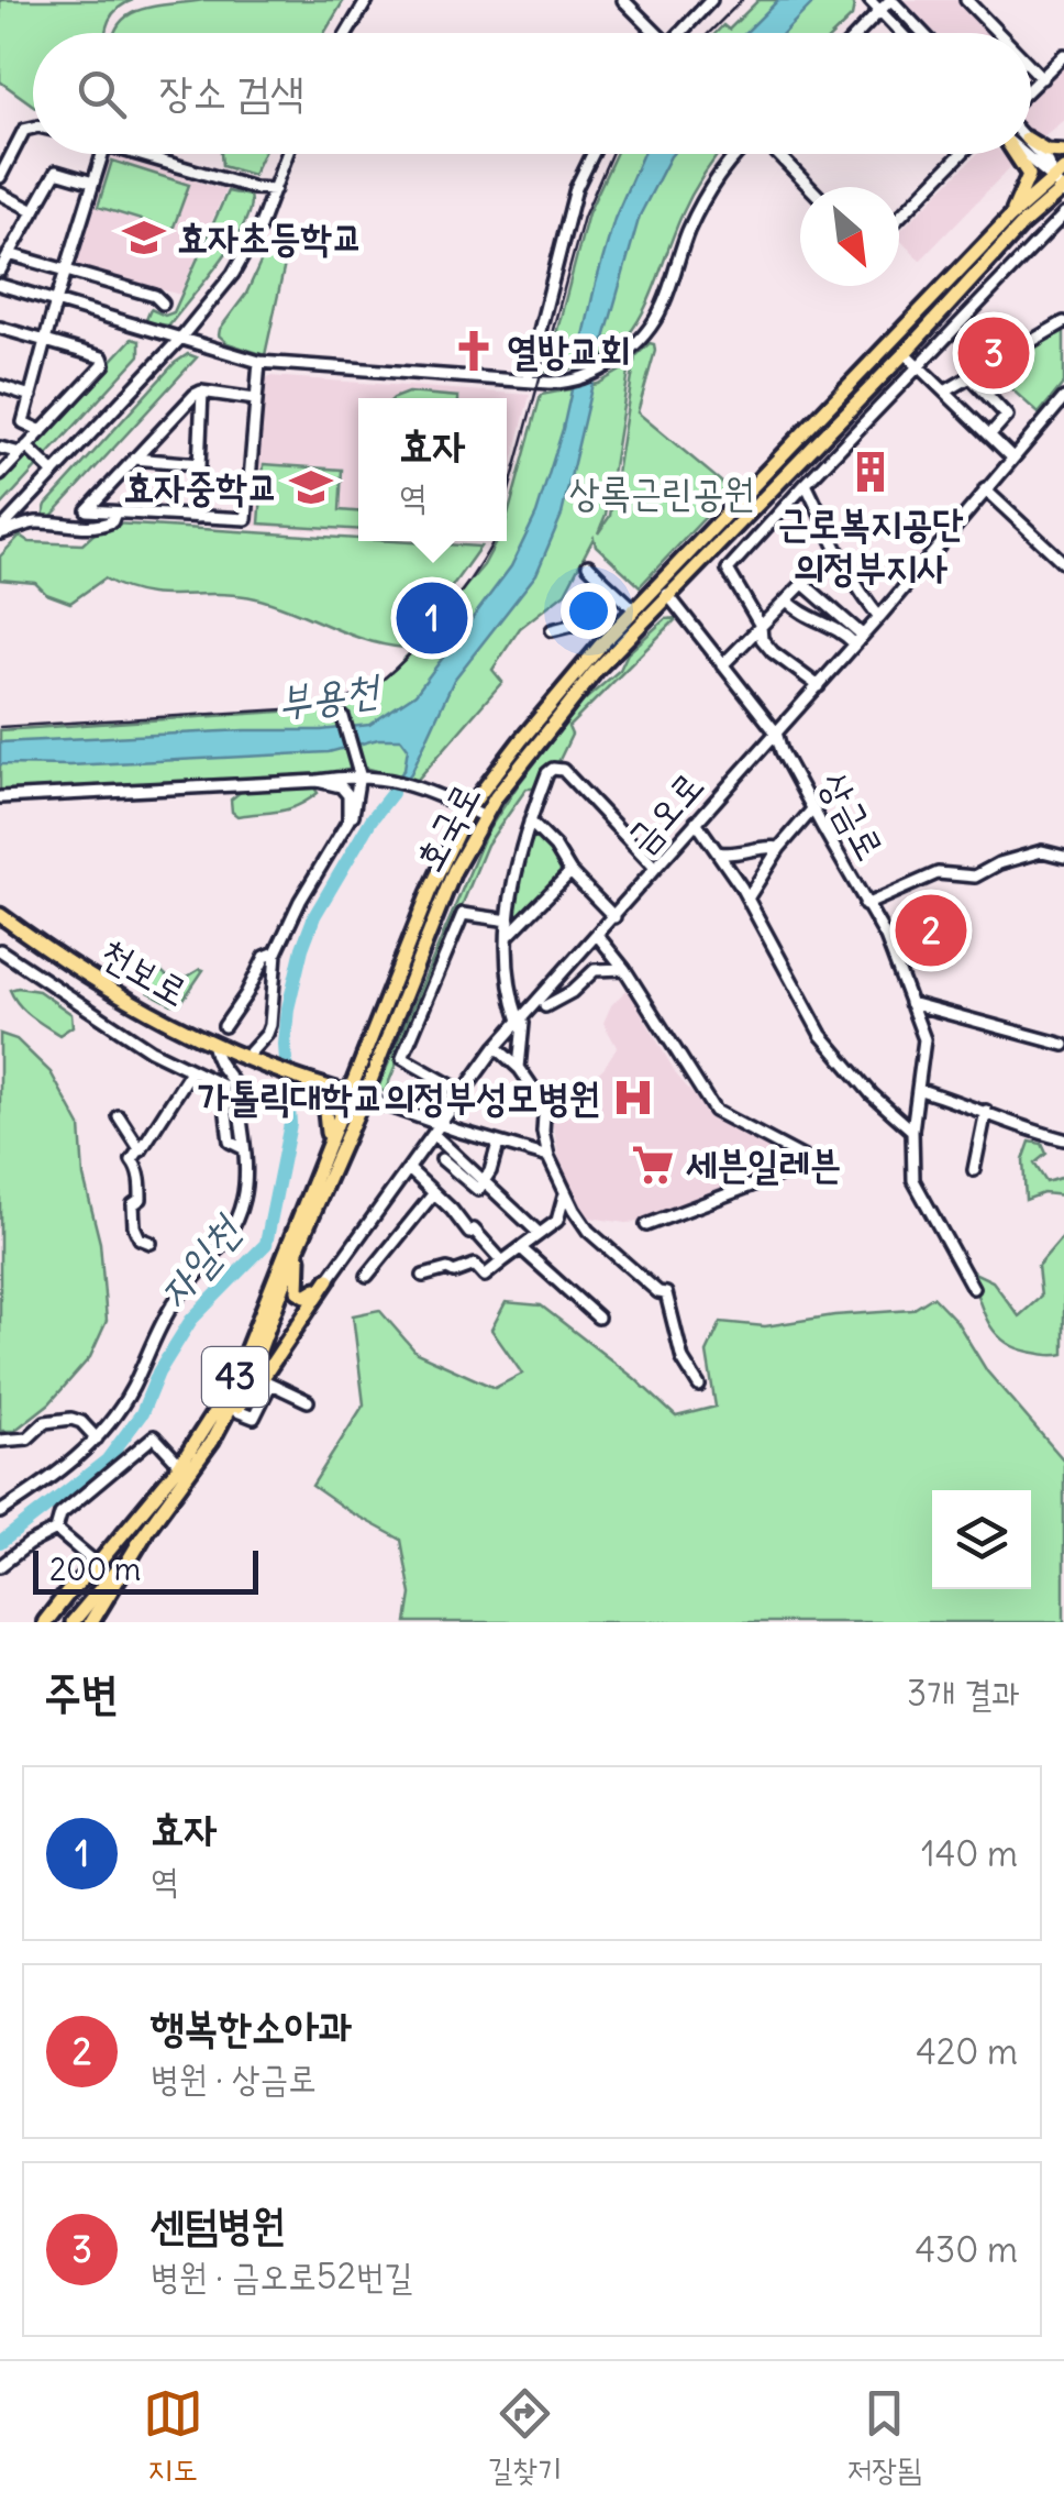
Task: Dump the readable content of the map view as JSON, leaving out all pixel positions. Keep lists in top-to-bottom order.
{
  "streets": {
    "main road": ["호국로", "천보로", "43"],
    "street": ["금오로", "상금로"]
  },
  "crossings": [
    ["금오로", "상금로"],
    ["상금로", "호국로"]
  ],
  "water": ["부용천", "자일천"],
  "parks": ["상록근린공원"],
  "places": {
    "school or university": ["효자초등학교", "효자중학교"],
    "church": ["열방교회"],
    "building": ["근로복지공단 의정부지사"],
    "hospital": ["가톨릭대학교의정부성모병원"],
    "supermarket": ["세븐일레븐"]
  },
  "scale_bar": "200 m",
  "north": "bottom right",
  "page": {
    "search": "장소 검색",
    "pins": ["3", "1", "2"],
    "popup": ["효자", "역"],
    "scale": "200 m",
    "heading": ["주변", "3개 결과"],
    "list": [
      {
        "mark": "1",
        "name": "효자",
        "note": "역",
        "value": "140 m"
      },
      {
        "mark": "2",
        "name": "행복한소아과",
        "note": "병원 · 상금로",
        "value": "420 m"
      },
      {
        "mark": "3",
        "name": "센텀병원",
        "note": "병원 · 금오로52번길",
        "value": "430 m"
      }
    ],
    "nav": ["지도", "길찾기", "저장됨"]
  }
}
